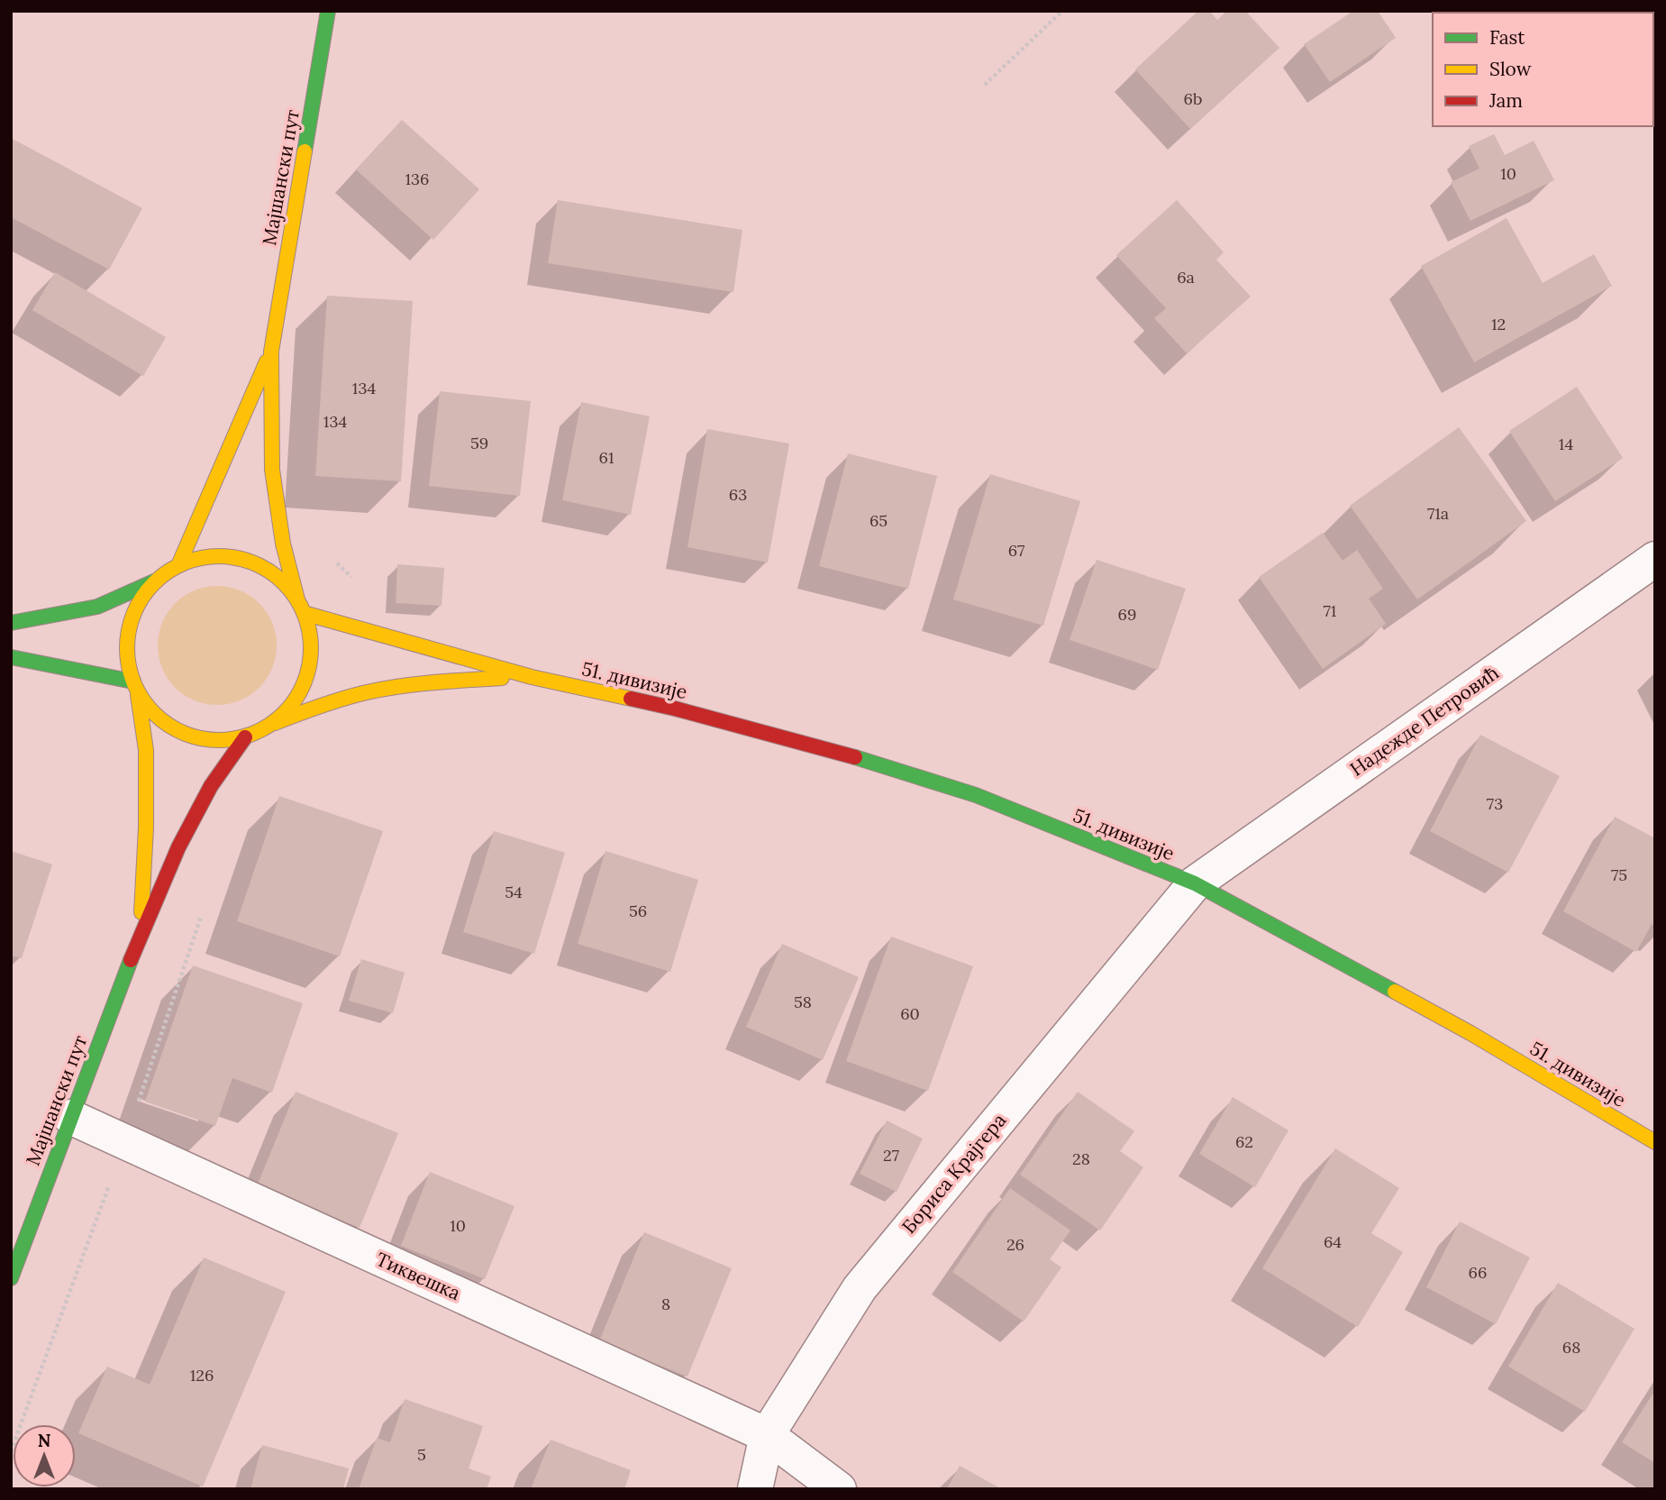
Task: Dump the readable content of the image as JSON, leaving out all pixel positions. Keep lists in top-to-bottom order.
{
  "streets": {
    "street": [
      "Мајшански пут",
      "51. дивизије",
      "Надежде Петровић",
      "Бориса Крајгера",
      "Тиквешка"
    ]
  },
  "crossings": [
    ["Мајшански пут", "51. дивизије"],
    ["Мајшански пут", "Тиквешка"],
    ["51. дивизије", "Надежде Петровић"],
    ["51. дивизије", "Бориса Крајгера"],
    ["Надежде Петровић", "Бориса Крајгера"],
    ["Бориса Крајгера", "Тиквешка"]
  ],
  "house_numbers": [
    "6b",
    "10",
    "136",
    "6a",
    "12",
    "134",
    "134",
    "59",
    "14",
    "61",
    "63",
    "71a",
    "65",
    "67",
    "71",
    "69",
    "73",
    "75",
    "54",
    "56",
    "58",
    "60",
    "62",
    "27",
    "28",
    "10",
    "64",
    "26",
    "66",
    "8",
    "68",
    "126",
    "5"
  ],
  "legend": ["Fast", "Slow", "Jam"],
  "north": "top"
}
